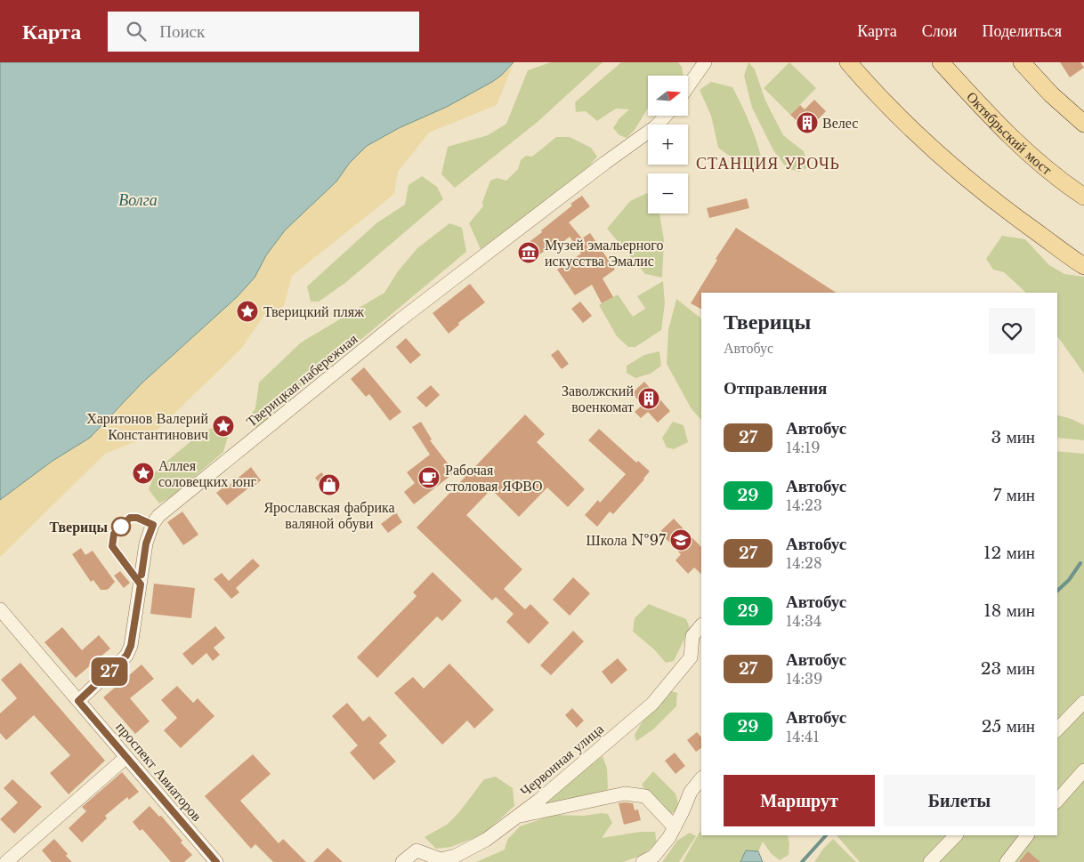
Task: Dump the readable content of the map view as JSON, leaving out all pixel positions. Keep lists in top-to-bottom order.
{
  "streets": {
    "main road": ["Октябрьский мост"],
    "street": ["Тверицкая набережная", "Червонная улица", "проспект Авиаторов"]
  },
  "crossings": [
    ["Тверицкая набережная", "проспект Авиаторов"]
  ],
  "districts": ["СТАНЦИЯ УРОЧЬ"],
  "water": ["Волга"],
  "places": {
    "building": ["Велес", "Заволжский военкомат"],
    "museum": ["Музей эмальерного искусства Эмалис"],
    "place": ["Тверицкий пляж", "Харитонов Валерий Константинович", "Аллея соловецких юнг"],
    "cafe": ["Рабочая столовая ЯФВО"],
    "shop": ["Ярославская фабрика валяной обуви"],
    "other": ["Тверицы"],
    "school or university": ["Школа №97"]
  },
  "lines": ["bus line 27"],
  "north": "right",
  "page": {
    "header": "Карта",
    "search": "Поиск",
    "nav": ["Карта", "Слои", "Поделиться"],
    "on_map": "27",
    "map_buttons": ["+", "−"],
    "heading": [
      ["Тверицы", "Автобус"],
      "Отправления"
    ],
    "list": [
      {
        "mark": "27",
        "name": "Автобус",
        "note": "14:19",
        "value": "3 мин"
      },
      {
        "mark": "29",
        "name": "Автобус",
        "note": "14:23",
        "value": "7 мин"
      },
      {
        "mark": "27",
        "name": "Автобус",
        "note": "14:28",
        "value": "12 мин"
      },
      {
        "mark": "29",
        "name": "Автобус",
        "note": "14:34",
        "value": "18 мин"
      },
      {
        "mark": "27",
        "name": "Автобус",
        "note": "14:39",
        "value": "23 мин"
      },
      {
        "mark": "29",
        "name": "Автобус",
        "note": "14:41",
        "value": "25 мин"
      }
    ],
    "buttons": ["Маршрут", "Билеты"]
  }
}
